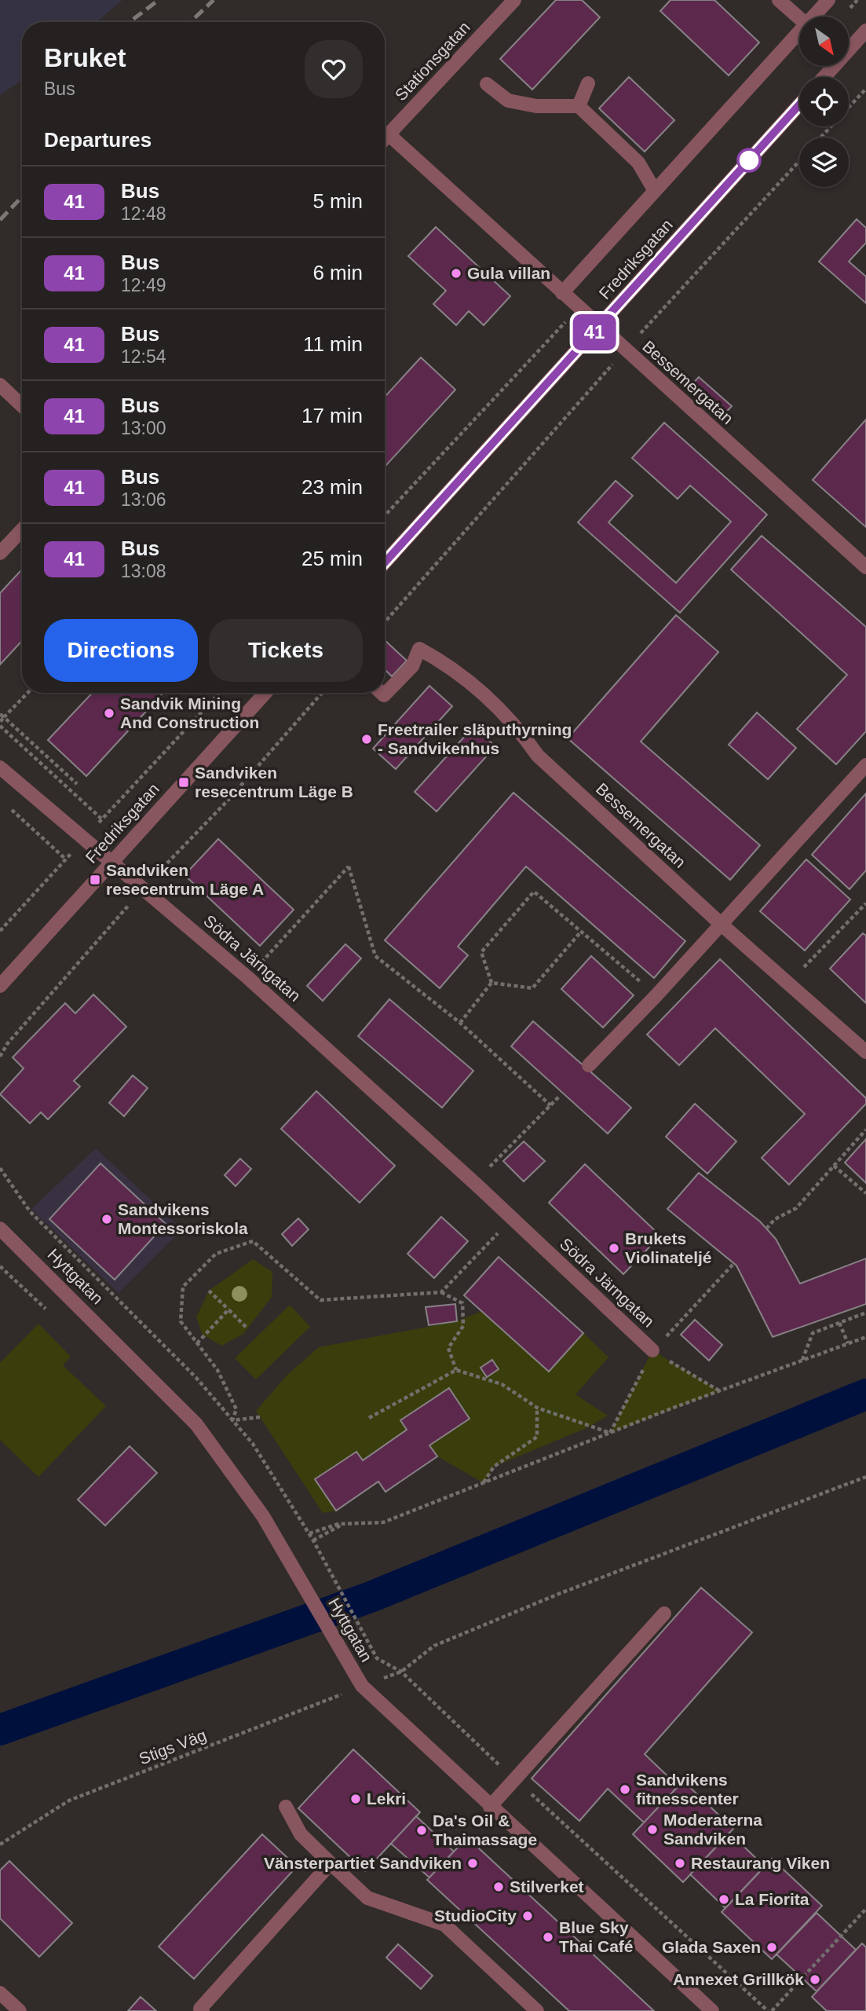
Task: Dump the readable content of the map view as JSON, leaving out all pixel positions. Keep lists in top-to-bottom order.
{
  "streets": {
    "street": [
      "Stationsgatan",
      "Fredriksgatan",
      "Bessemergatan",
      "Södra Järngatan",
      "Hyttgatan"
    ],
    "path": ["Stigs Väg"]
  },
  "crossings": [
    ["Stationsgatan", "Bessemergatan"],
    ["Fredriksgatan", "Bessemergatan"],
    ["Fredriksgatan", "Södra Järngatan"],
    ["Hyttgatan", "Stigs Väg"]
  ],
  "places": {
    "other": [
      "Gula villan",
      "Sandvik Mining And Construction",
      "Freetrailer släputhyrning - Sandvikenhus",
      "Sandvikens Montessoriskola",
      "Brukets Violinateljé",
      "Sandvikens fitnesscenter",
      "Lekri",
      "Moderaterna Sandviken",
      "Da's Oil & Thaimassage",
      "Vänsterpartiet Sandviken",
      "Restaurang Viken",
      "Stilverket",
      "La Fiorita",
      "StudioCity",
      "Blue Sky Thai Café",
      "Glada Saxen",
      "Annexet Grillkök"
    ],
    "transit": ["Sandviken resecentrum Läge B", "Sandviken resecentrum Läge A"]
  },
  "lines": ["bus line 41"],
  "north": "bottom right",
  "page": {
    "on_map": "41",
    "heading": [
      ["Bruket", "Bus"],
      "Departures"
    ],
    "list": [
      {
        "mark": "41",
        "name": "Bus",
        "note": "12:48",
        "value": "5 min"
      },
      {
        "mark": "41",
        "name": "Bus",
        "note": "12:49",
        "value": "6 min"
      },
      {
        "mark": "41",
        "name": "Bus",
        "note": "12:54",
        "value": "11 min"
      },
      {
        "mark": "41",
        "name": "Bus",
        "note": "13:00",
        "value": "17 min"
      },
      {
        "mark": "41",
        "name": "Bus",
        "note": "13:06",
        "value": "23 min"
      },
      {
        "mark": "41",
        "name": "Bus",
        "note": "13:08",
        "value": "25 min"
      }
    ],
    "buttons": ["Directions", "Tickets"]
  }
}
